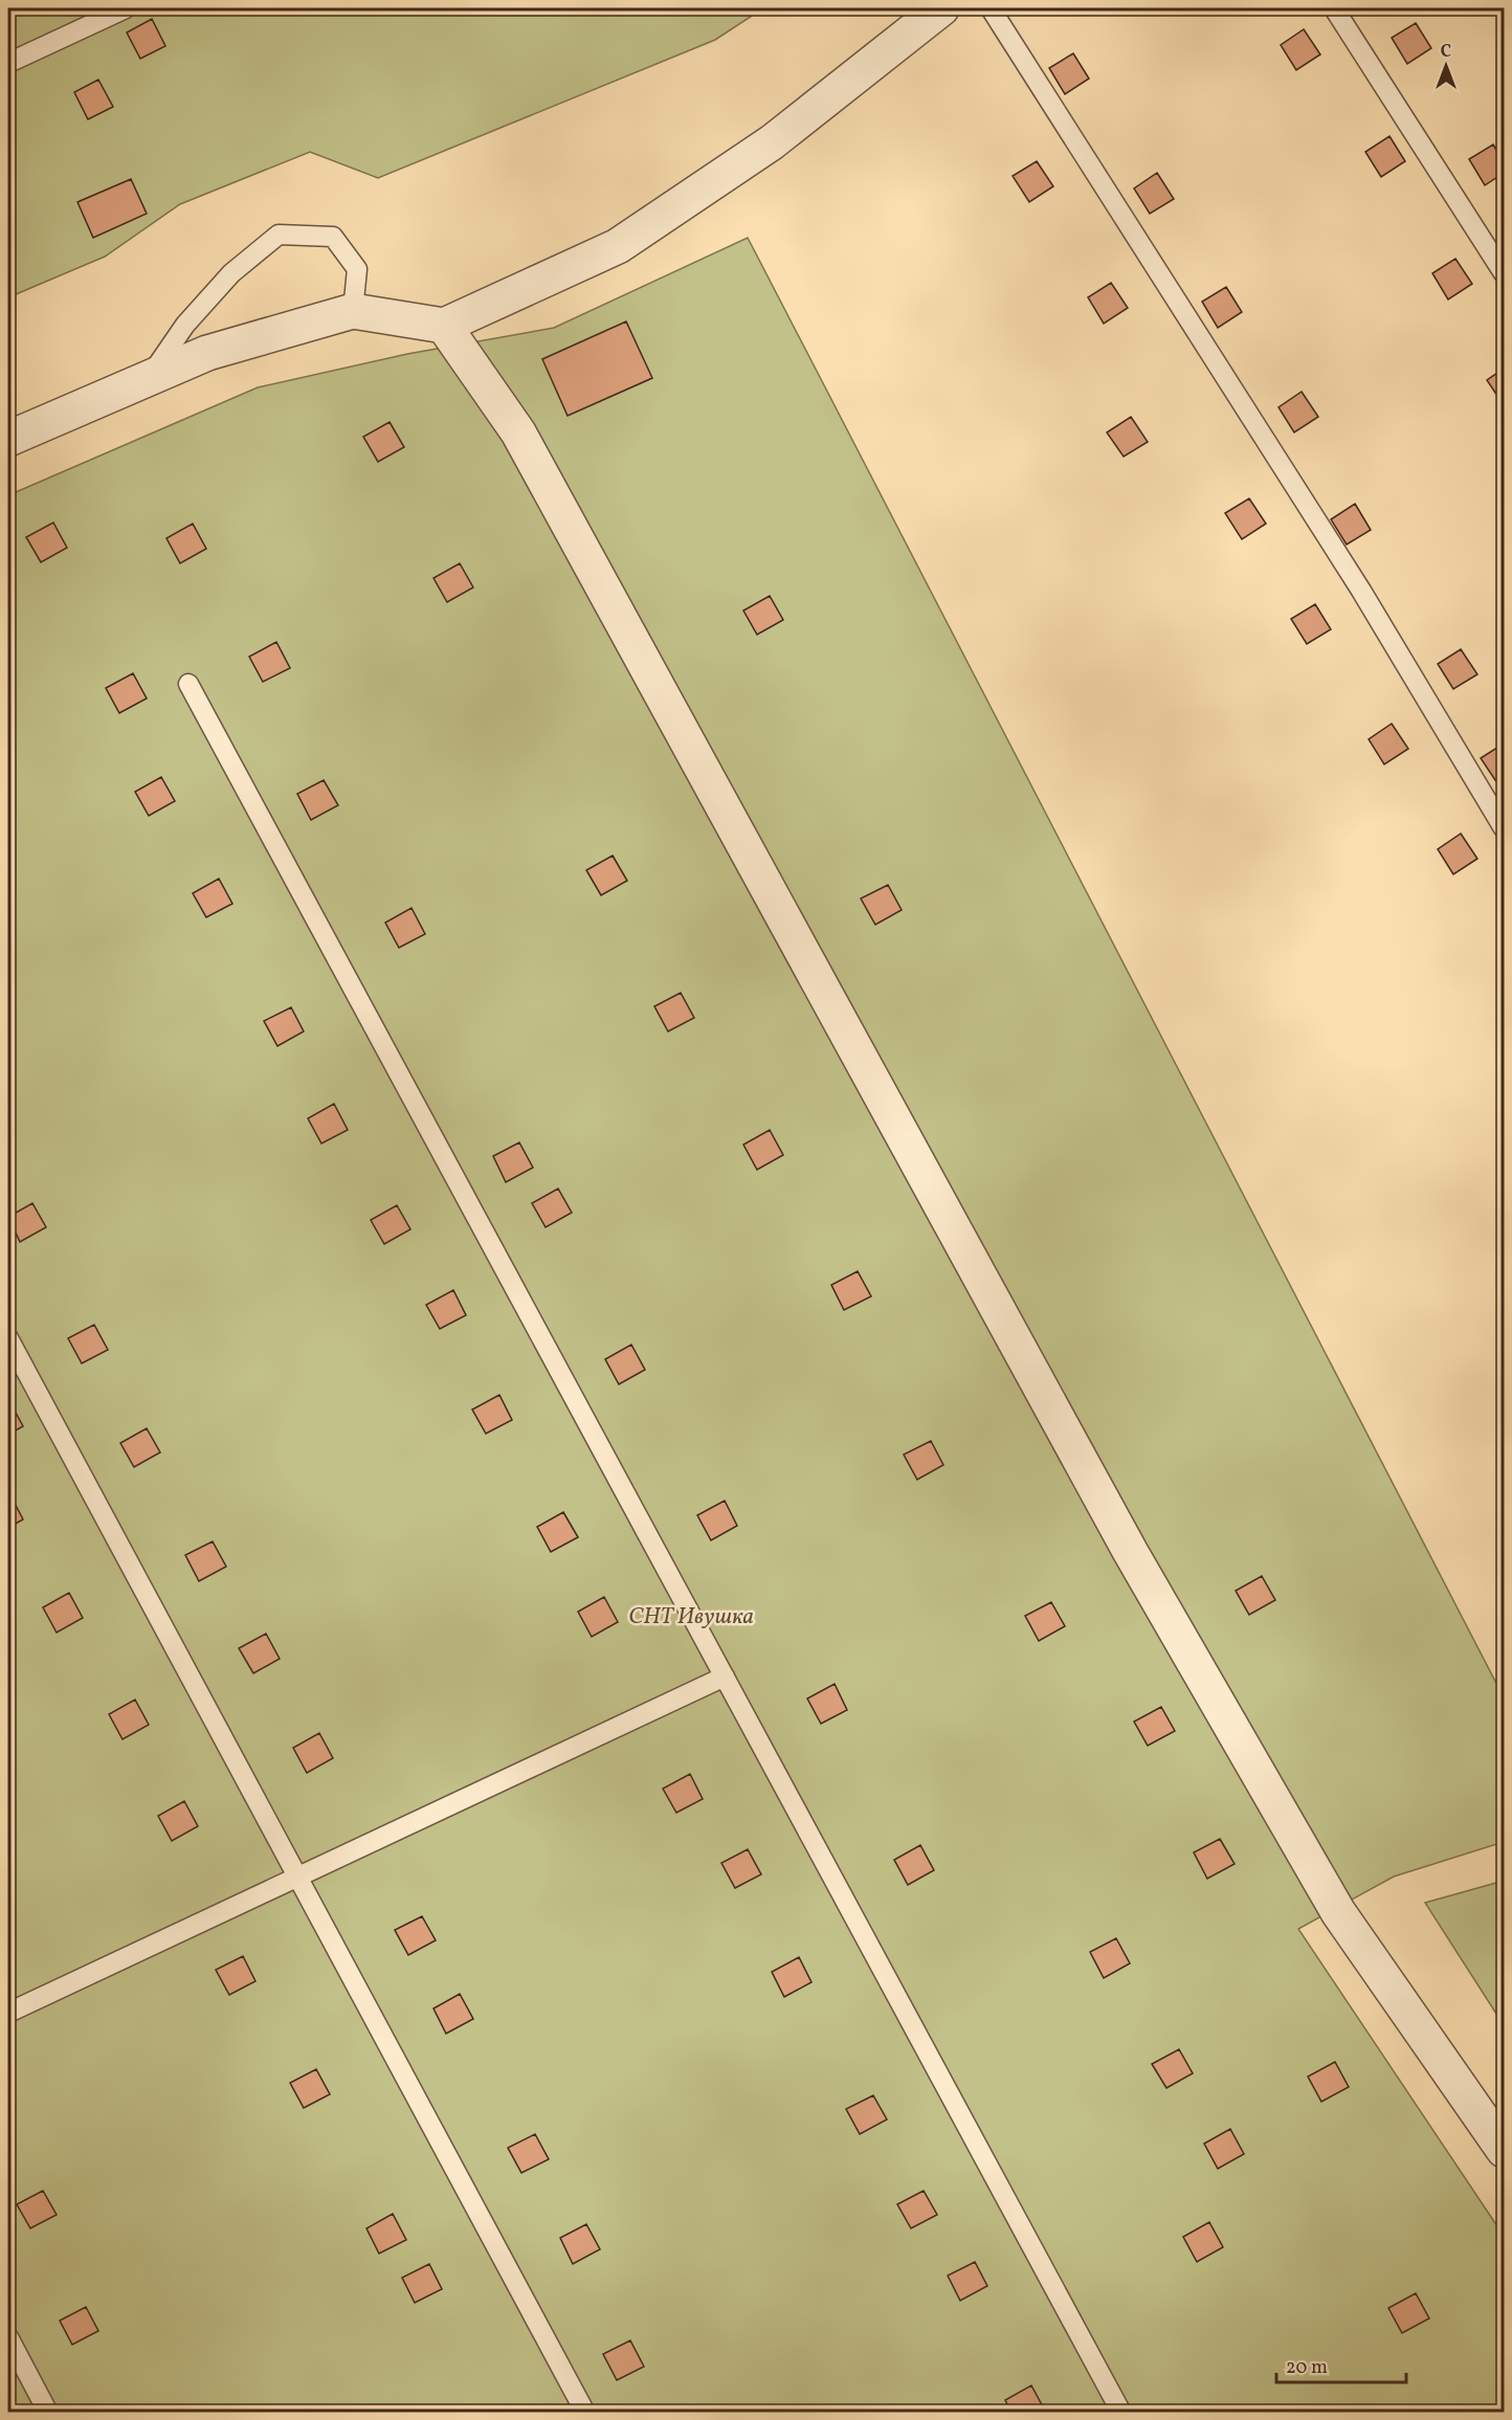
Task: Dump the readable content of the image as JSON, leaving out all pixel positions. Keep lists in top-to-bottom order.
{
  "parks": ["СНТ Ивушка"],
  "scale_bar": "20 m",
  "north": "top"
}
